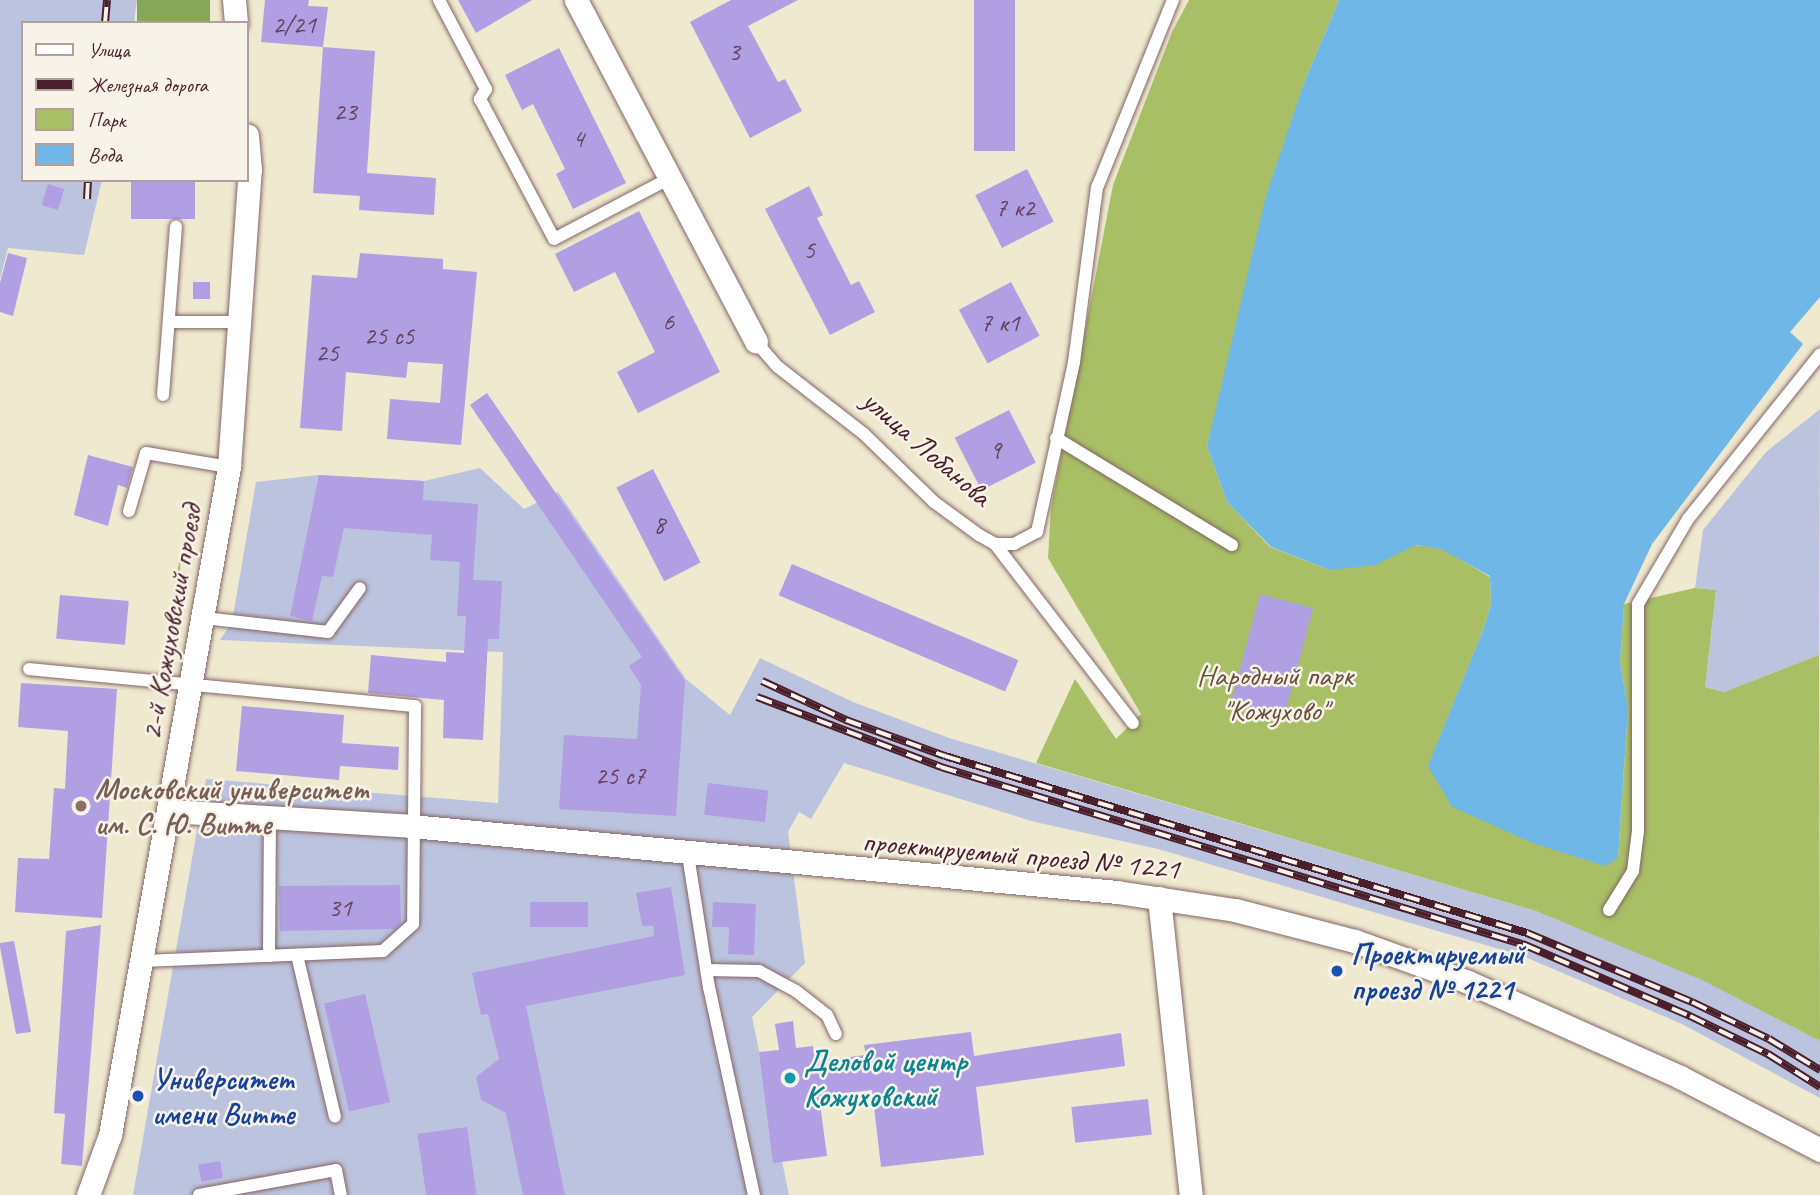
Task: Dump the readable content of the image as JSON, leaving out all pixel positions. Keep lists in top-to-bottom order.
{
  "streets": {
    "street": ["улица Лобанова", "2-й Кожуховский проезд", "проектируемый проезд № 1221"]
  },
  "crossings": [
    ["2-й Кожуховский проезд", "проектируемый проезд № 1221"]
  ],
  "parks": ["Народный парк \"Кожухово\""],
  "places": [
    "Московский университет им. С. Ю. Витте",
    "Проектируемый проезд № 1221",
    "Деловой центр Кожуховский",
    "Университет имени Витте"
  ],
  "house_numbers": [
    "2/21",
    "3",
    "23",
    "4",
    "7 к2",
    "5",
    "6",
    "7 к1",
    "25 с5",
    "25",
    "9",
    "8",
    "25 с7",
    "31"
  ],
  "legend": [
    "Улица",
    "Железная дорога",
    "Парк",
    "Вода"
  ]
}
